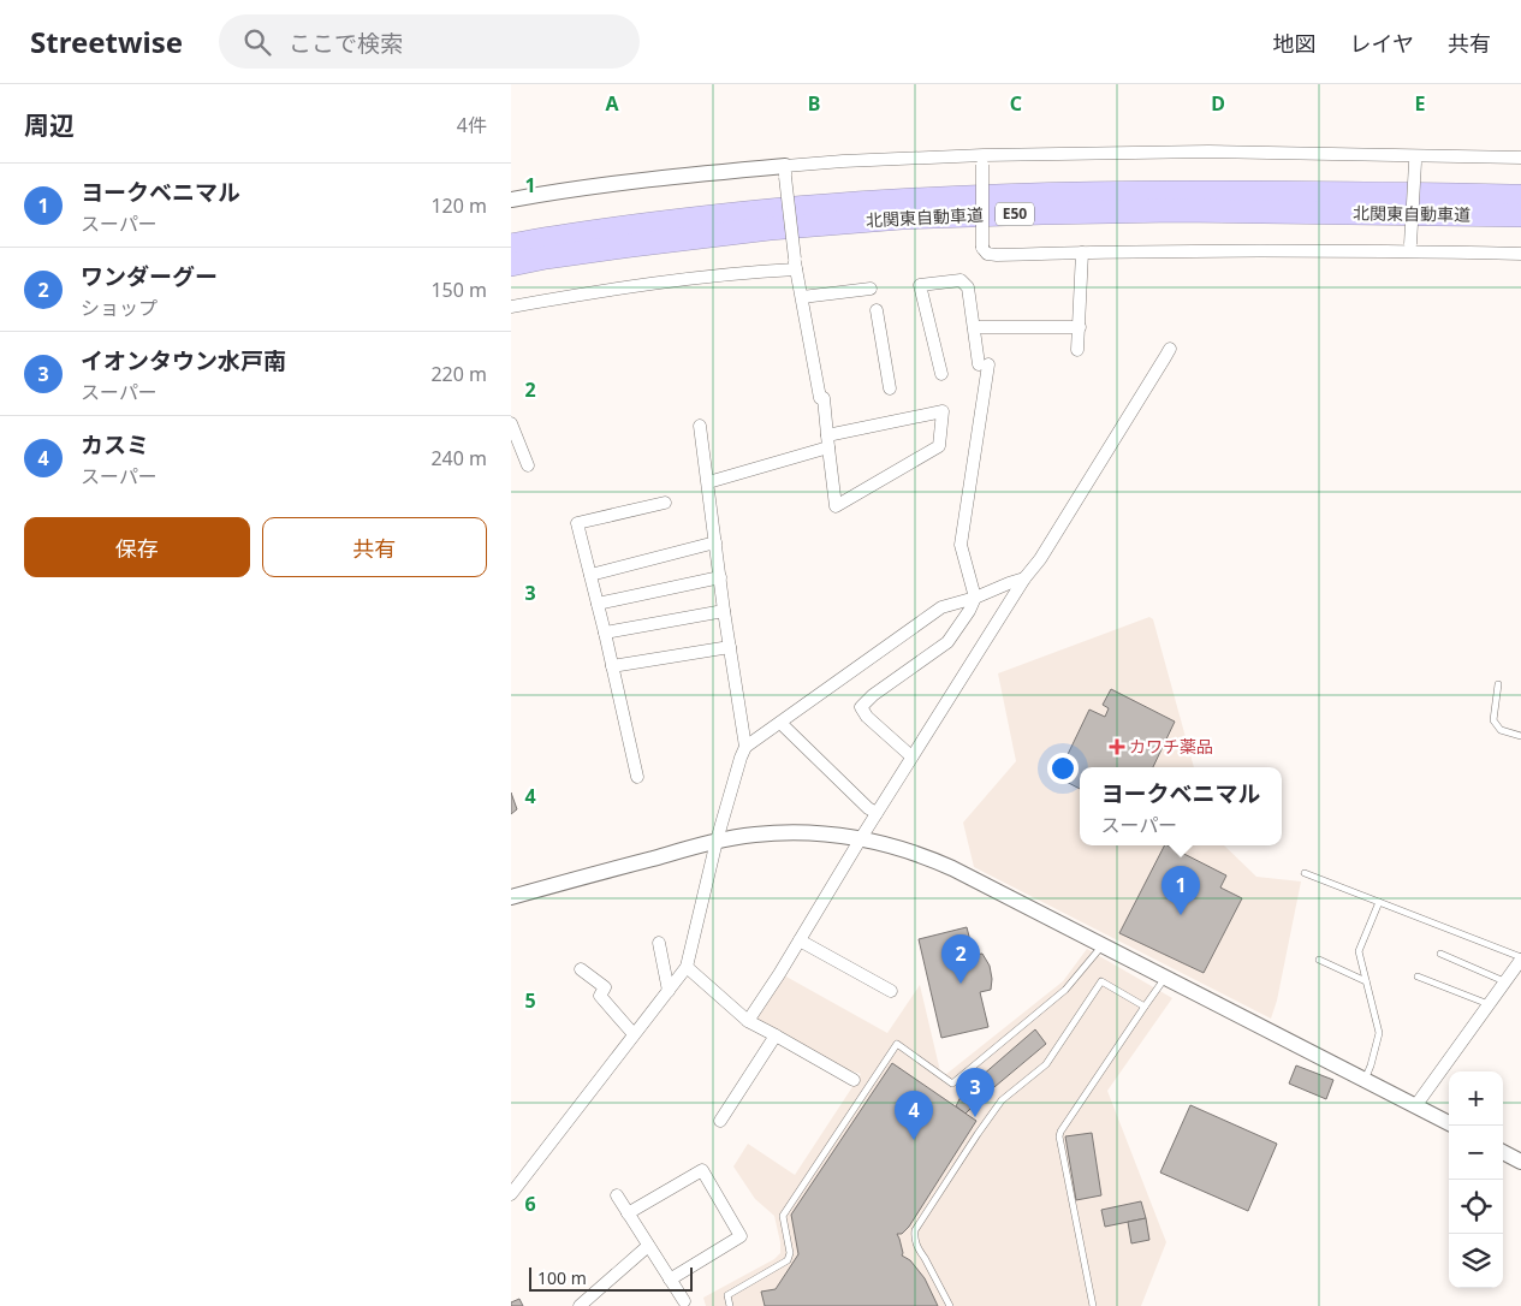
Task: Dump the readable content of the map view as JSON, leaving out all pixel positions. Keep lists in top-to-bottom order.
{
  "streets": {
    "highway": ["E50", "北関東自動車道"]
  },
  "places": {
    "health": ["カワチ薬品"]
  },
  "scale_bar": "100 m",
  "page": {
    "header": "Streetwise",
    "search": "ここで検索",
    "nav": ["地図", "レイヤ", "共有"],
    "heading": ["周辺", "4件"],
    "list": [
      {
        "mark": "1",
        "name": "ヨークベニマル",
        "note": "スーパー",
        "value": "120 m"
      },
      {
        "mark": "2",
        "name": "ワンダーグー",
        "note": "ショップ",
        "value": "150 m"
      },
      {
        "mark": "3",
        "name": "イオンタウン水戸南",
        "note": "スーパー",
        "value": "220 m"
      },
      {
        "mark": "4",
        "name": "カスミ",
        "note": "スーパー",
        "value": "240 m"
      }
    ],
    "buttons": ["保存", "共有"],
    "popup": ["ヨークベニマル", "スーパー"],
    "pins": [
      "1",
      "2",
      "3",
      "4"
    ],
    "map_buttons": ["+", "−"],
    "scale": "100 m"
  },
  "grid": {
    "columns": [
      "A",
      "B",
      "C",
      "D",
      "E"
    ],
    "rows": [
      "1",
      "2",
      "3",
      "4",
      "5",
      "6"
    ]
  }
}
